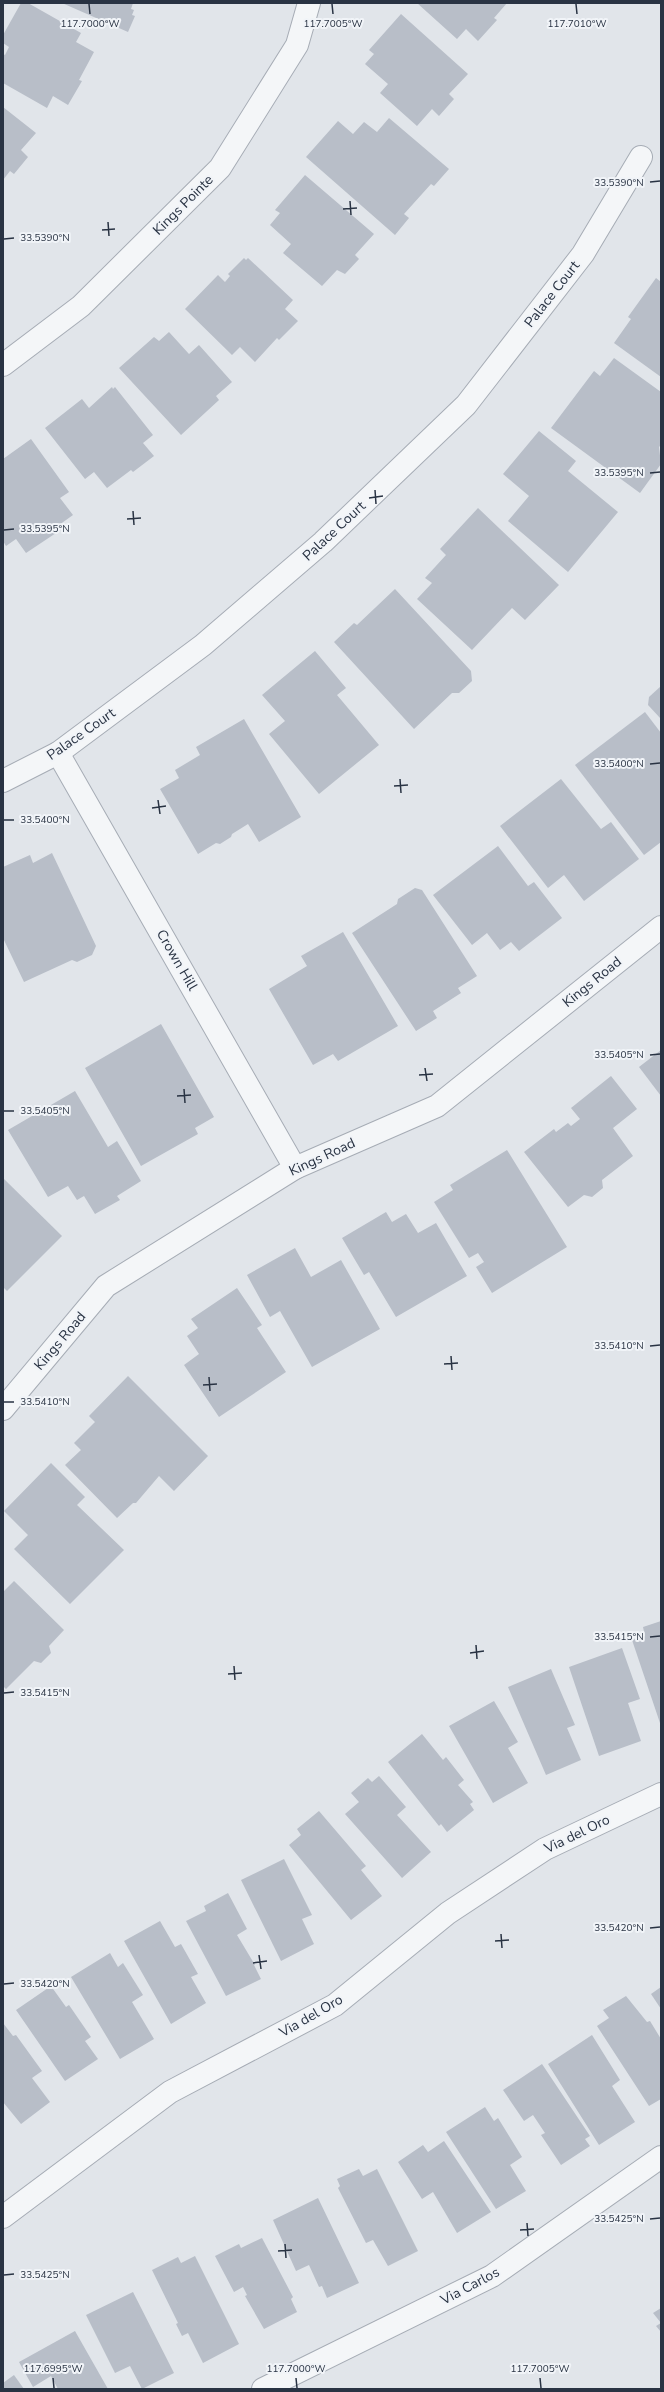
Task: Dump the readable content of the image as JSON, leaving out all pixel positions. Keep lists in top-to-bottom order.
{
  "streets": {
    "street": [
      "Kings Pointe",
      "Palace Court",
      "Crown Hill",
      "Kings Road",
      "Via del Oro",
      "Via Carlos"
    ]
  },
  "crossings": [
    ["Palace Court", "Crown Hill"],
    ["Crown Hill", "Kings Road"]
  ],
  "coordinates": [
    "117.7000°W",
    "117.7005°W",
    "117.7010°W",
    "33.5390°N",
    "33.5395°N",
    "33.5400°N",
    "33.5405°N",
    "33.5410°N",
    "33.5415°N",
    "33.5420°N",
    "33.5425°N",
    "117.6995°W"
  ]
}
